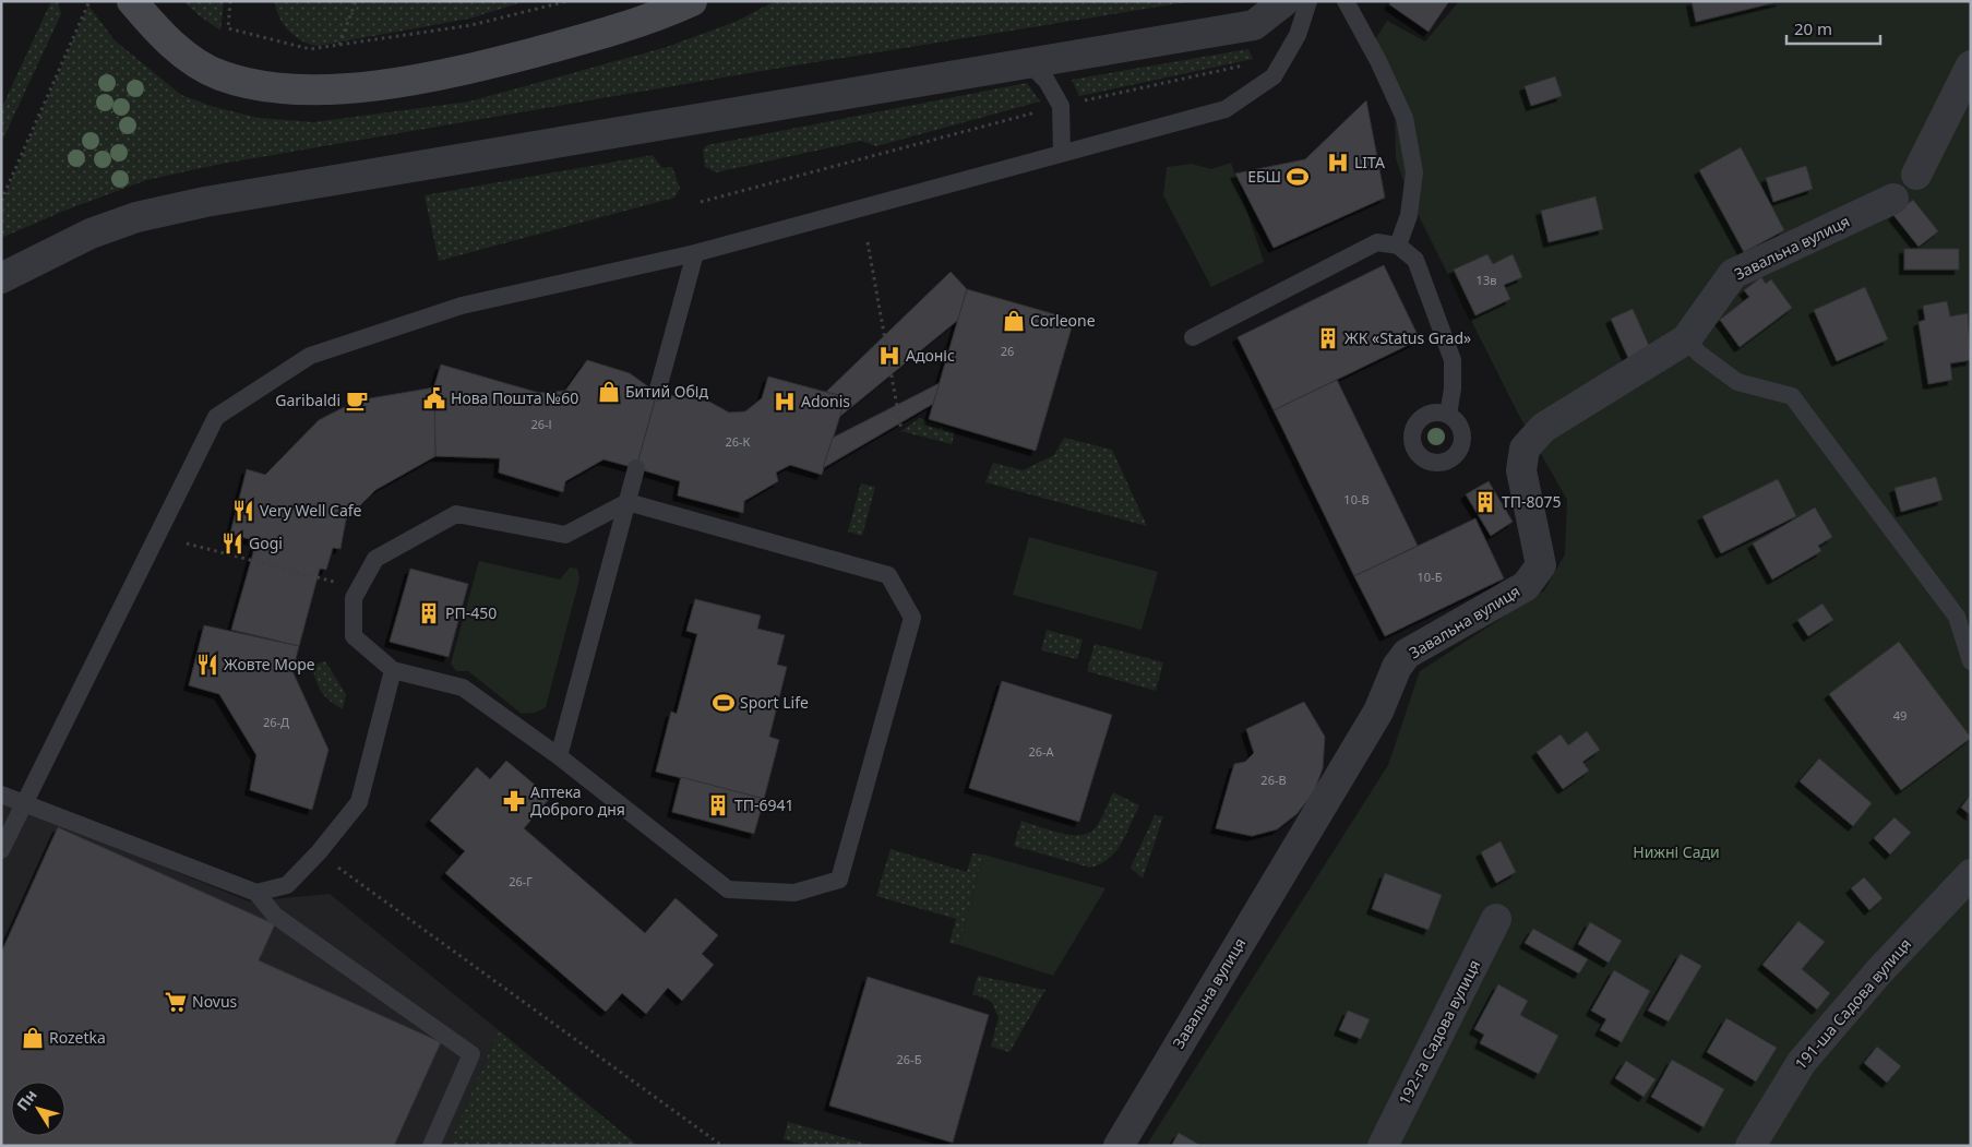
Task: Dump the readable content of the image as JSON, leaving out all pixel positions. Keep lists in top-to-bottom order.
{
  "streets": {
    "street": ["Завальна вулиця", "191-ша Садова вулиця", "192-га Садова вулиця"]
  },
  "parks": ["Нижні Сади"],
  "places": {
    "hospital": ["LITA", "Адоніс", "Adonis"],
    "sports": ["ЕБШ", "Sport Life"],
    "shop": ["Corleone", "Битий Обід", "Rozetka"],
    "building": [
      "ЖК «Status Grad»",
      "ТП-8075",
      "РП-450",
      "ТП-6941"
    ],
    "public building": ["Нова Пошта №60"],
    "cafe": ["Garibaldi"],
    "restaurant": ["Very Well Cafe", "Gogi", "Жовте Море"],
    "pharmacy": ["Аптека Доброго дня"],
    "supermarket": ["Novus"]
  },
  "house_numbers": [
    "13в",
    "26",
    "26-І",
    "26-К",
    "10-В",
    "10-Б",
    "49",
    "26-Д",
    "26-А",
    "26-В",
    "26-Г",
    "26-Б"
  ],
  "scale_bar": "20 m",
  "north": "top left"
}
